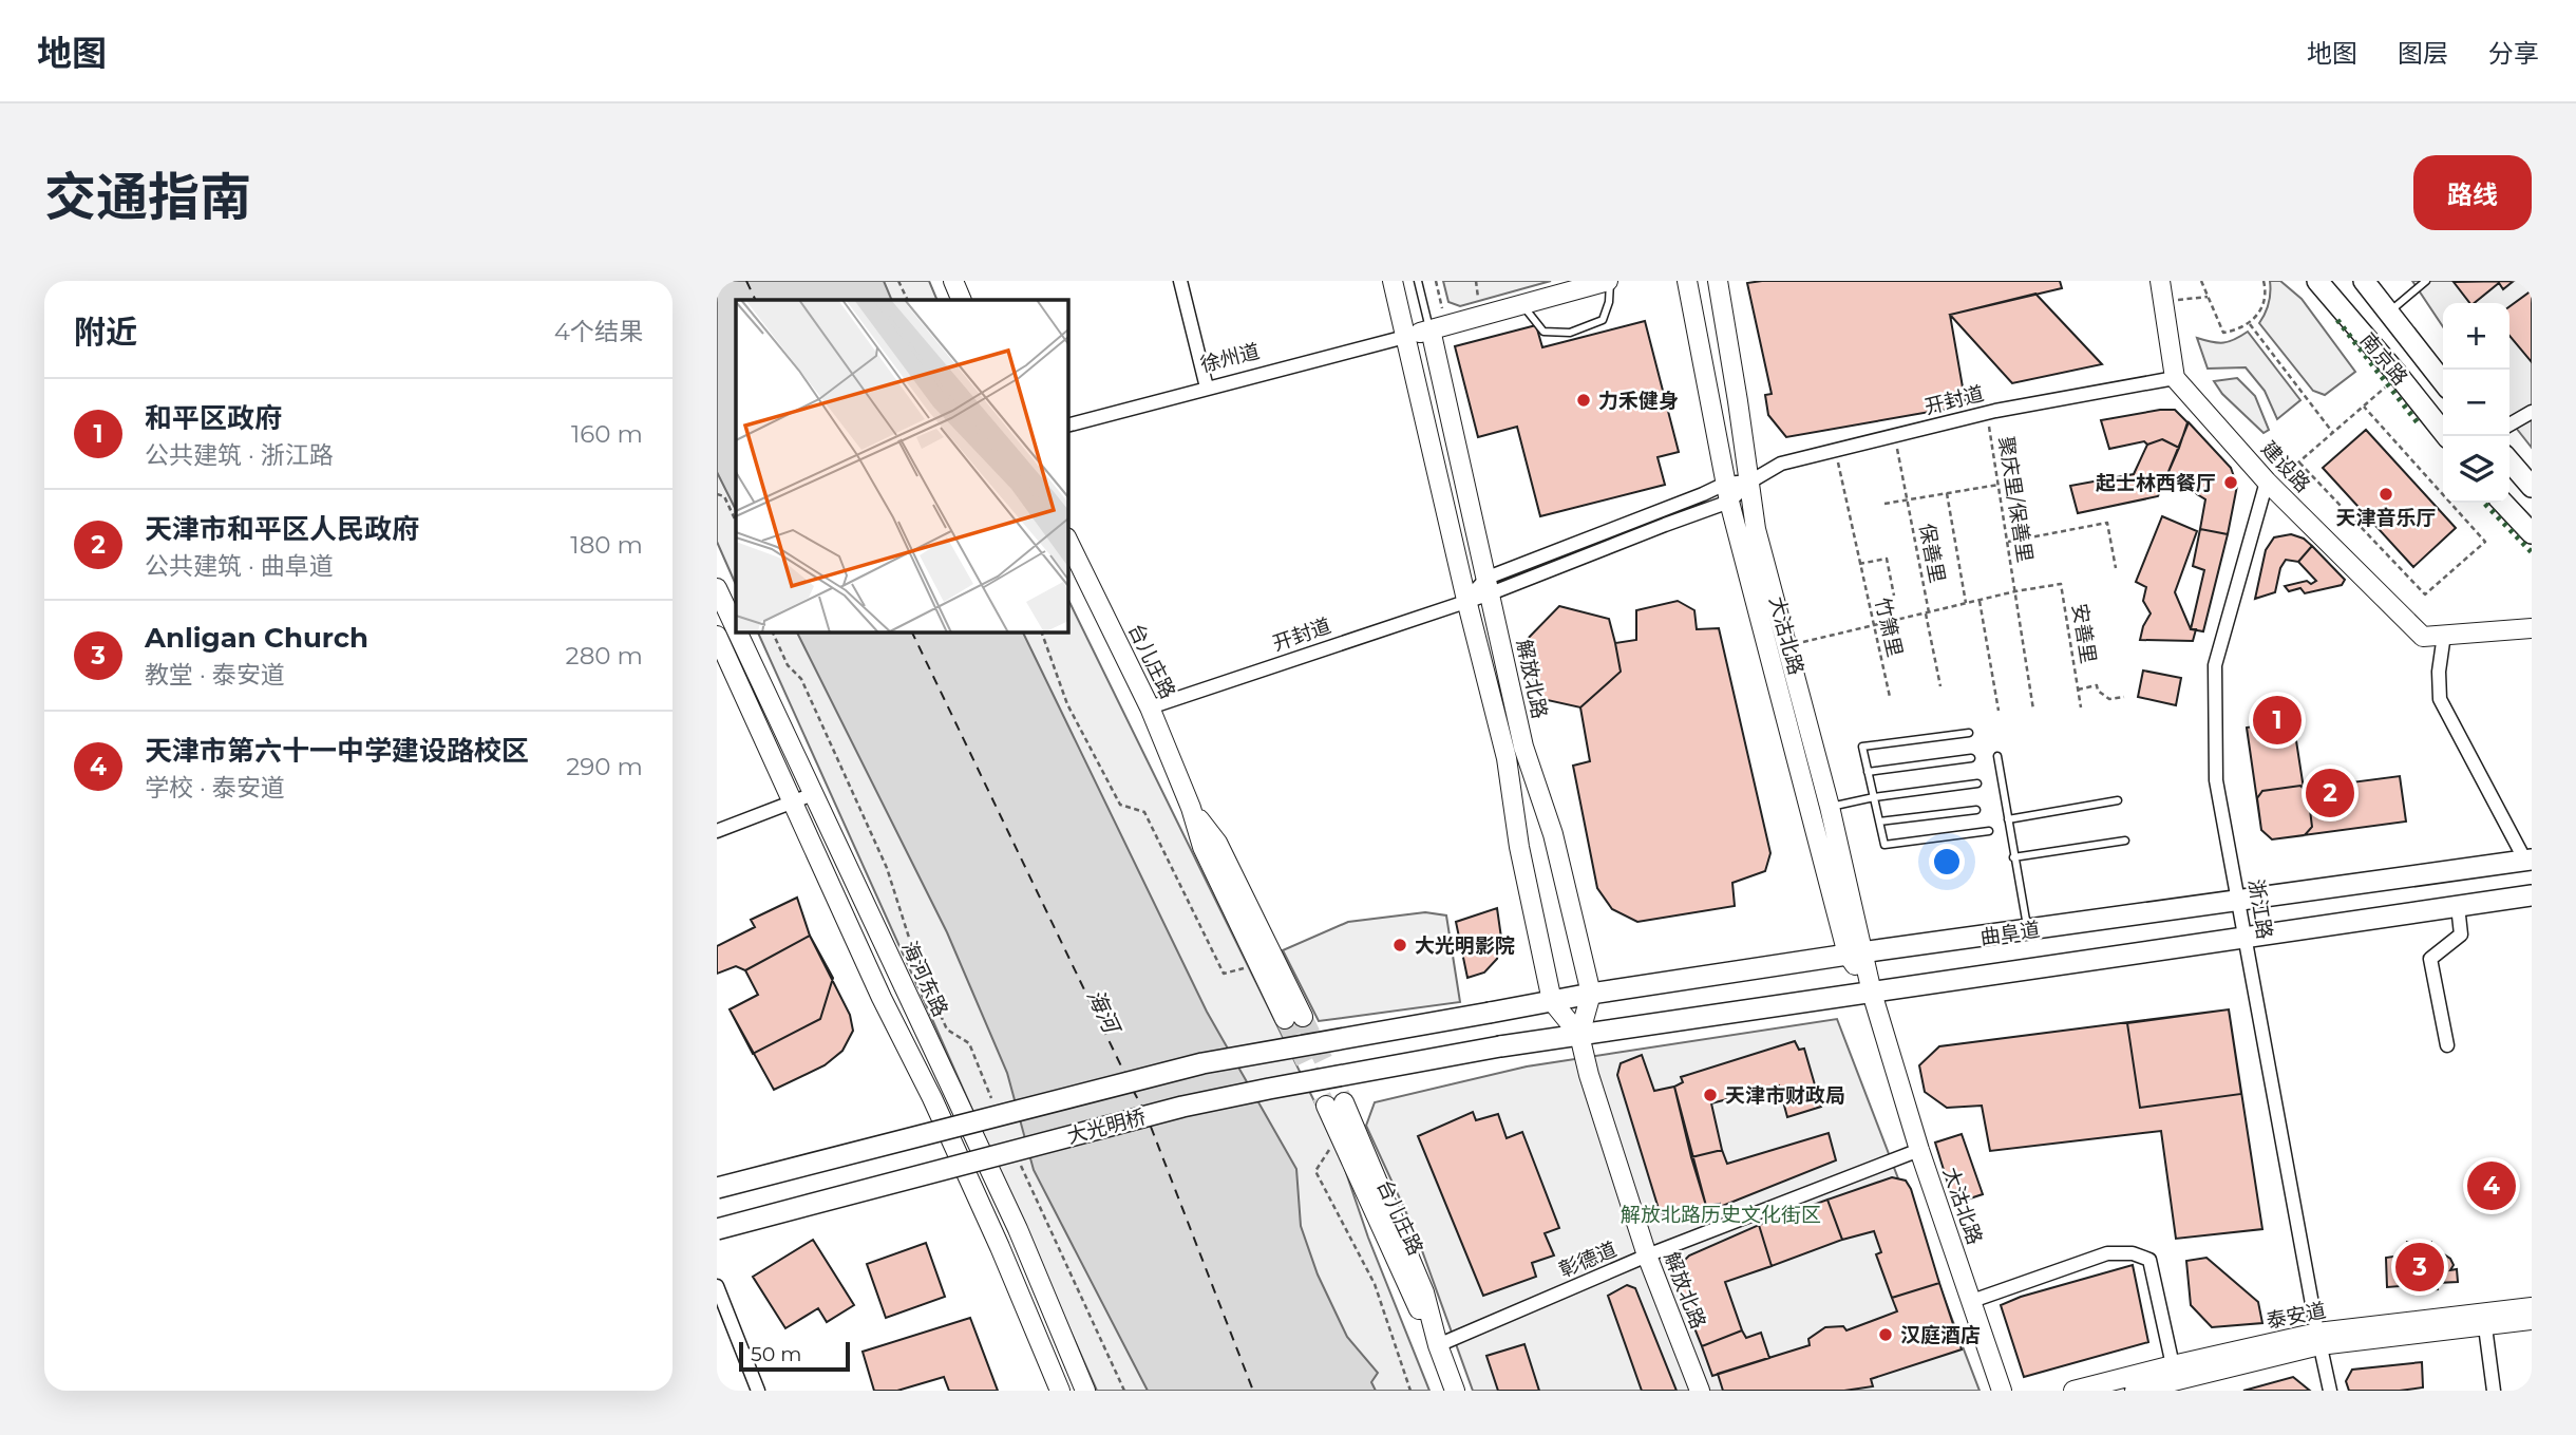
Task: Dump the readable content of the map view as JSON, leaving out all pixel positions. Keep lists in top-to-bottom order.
{
  "streets": {
    "main road": [
      "南京路",
      "建设路",
      "大沽北路",
      "台儿庄路",
      "解放北路",
      "曲阜道",
      "海河东路",
      "大光明桥",
      "泰安道"
    ],
    "street": [
      "徐州道",
      "开封道",
      "浙江路",
      "彰德道"
    ],
    "path": [
      "聚庆里/保善里",
      "保善里",
      "竹箫里",
      "安善里"
    ]
  },
  "crossings": [
    ["徐州道", "解放北路"],
    ["开封道", "建设路"],
    ["开封道", "聚庆里/保善里"],
    ["开封道", "保善里"],
    ["开封道", "竹箫里"],
    ["开封道", "大沽北路"],
    ["开封道", "台儿庄路"],
    ["开封道", "解放北路"],
    ["建设路", "浙江路"],
    ["聚庆里/保善里", "保善里"],
    ["聚庆里/保善里", "安善里"],
    ["保善里", "安善里"],
    ["竹箫里", "安善里"],
    ["安善里", "大沽北路"],
    ["大沽北路", "曲阜道"],
    ["大沽北路", "彰德道"],
    ["台儿庄路", "彰德道"],
    ["解放北路", "曲阜道"],
    ["解放北路", "彰德道"],
    ["浙江路", "曲阜道"],
    ["浙江路", "泰安道"],
    ["曲阜道", "大光明桥"]
  ],
  "water": ["海河"],
  "parks": ["解放北路历史文化街区"],
  "places": [
    "力禾健身",
    "起士林西餐厅",
    "天津音乐厅",
    "大光明影院",
    "天津市财政局",
    "汉庭酒店"
  ],
  "scale_bar": "50 m",
  "page": {
    "header": "地图",
    "nav": ["地图", "图层", "分享"],
    "title": "交通指南",
    "buttons": "路线",
    "heading": ["附近", "4个结果"],
    "map_buttons": ["+", "−"],
    "list": [
      {
        "mark": "1",
        "name": "和平区政府",
        "note": "公共建筑 · 浙江路",
        "value": "160 m"
      },
      {
        "mark": "2",
        "name": "天津市和平区人民政府",
        "note": "公共建筑 · 曲阜道",
        "value": "180 m"
      },
      {
        "mark": "3",
        "name": "Anligan Church",
        "note": "教堂 · 泰安道",
        "value": "280 m"
      },
      {
        "mark": "4",
        "name": "天津市第六十一中学建设路校区",
        "note": "学校 · 泰安道",
        "value": "290 m"
      }
    ],
    "pins": [
      "1",
      "2",
      "4",
      "3"
    ],
    "scale": "50 m"
  }
}
